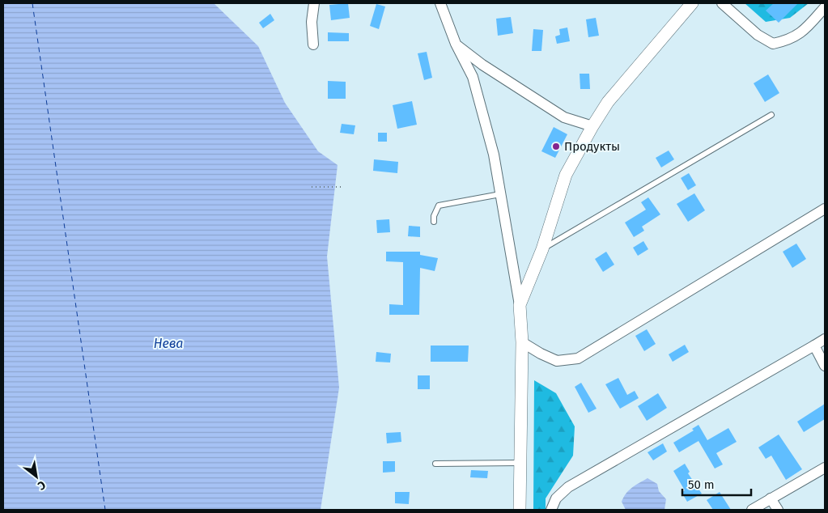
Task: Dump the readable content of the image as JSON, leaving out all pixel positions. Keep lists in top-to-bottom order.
{
  "water": ["Нева"],
  "places": ["Продукты"],
  "scale_bar": "50 m",
  "north": "bottom right"
}
